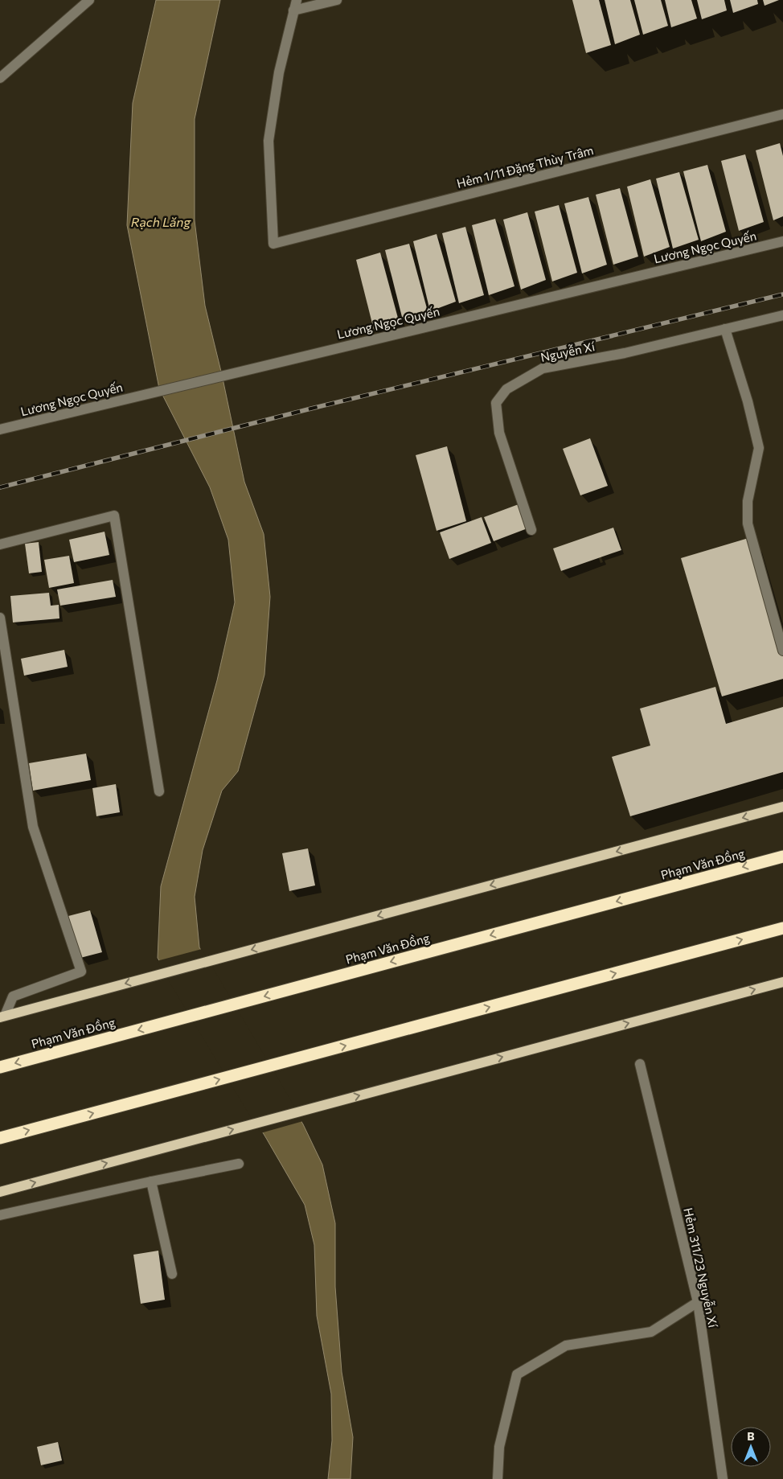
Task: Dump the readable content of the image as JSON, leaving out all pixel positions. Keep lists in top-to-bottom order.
{
  "streets": {
    "highway": ["Phạm Văn Đồng"],
    "street": [
      "Hẻm 1/11 Đặng Thùy Trâm",
      "Lương Ngọc Quyến",
      "Nguyễn Xí",
      "Hẻm 311/23 Nguyễn Xí"
    ]
  },
  "water": ["Rạch Lăng"],
  "north": "top"
}
